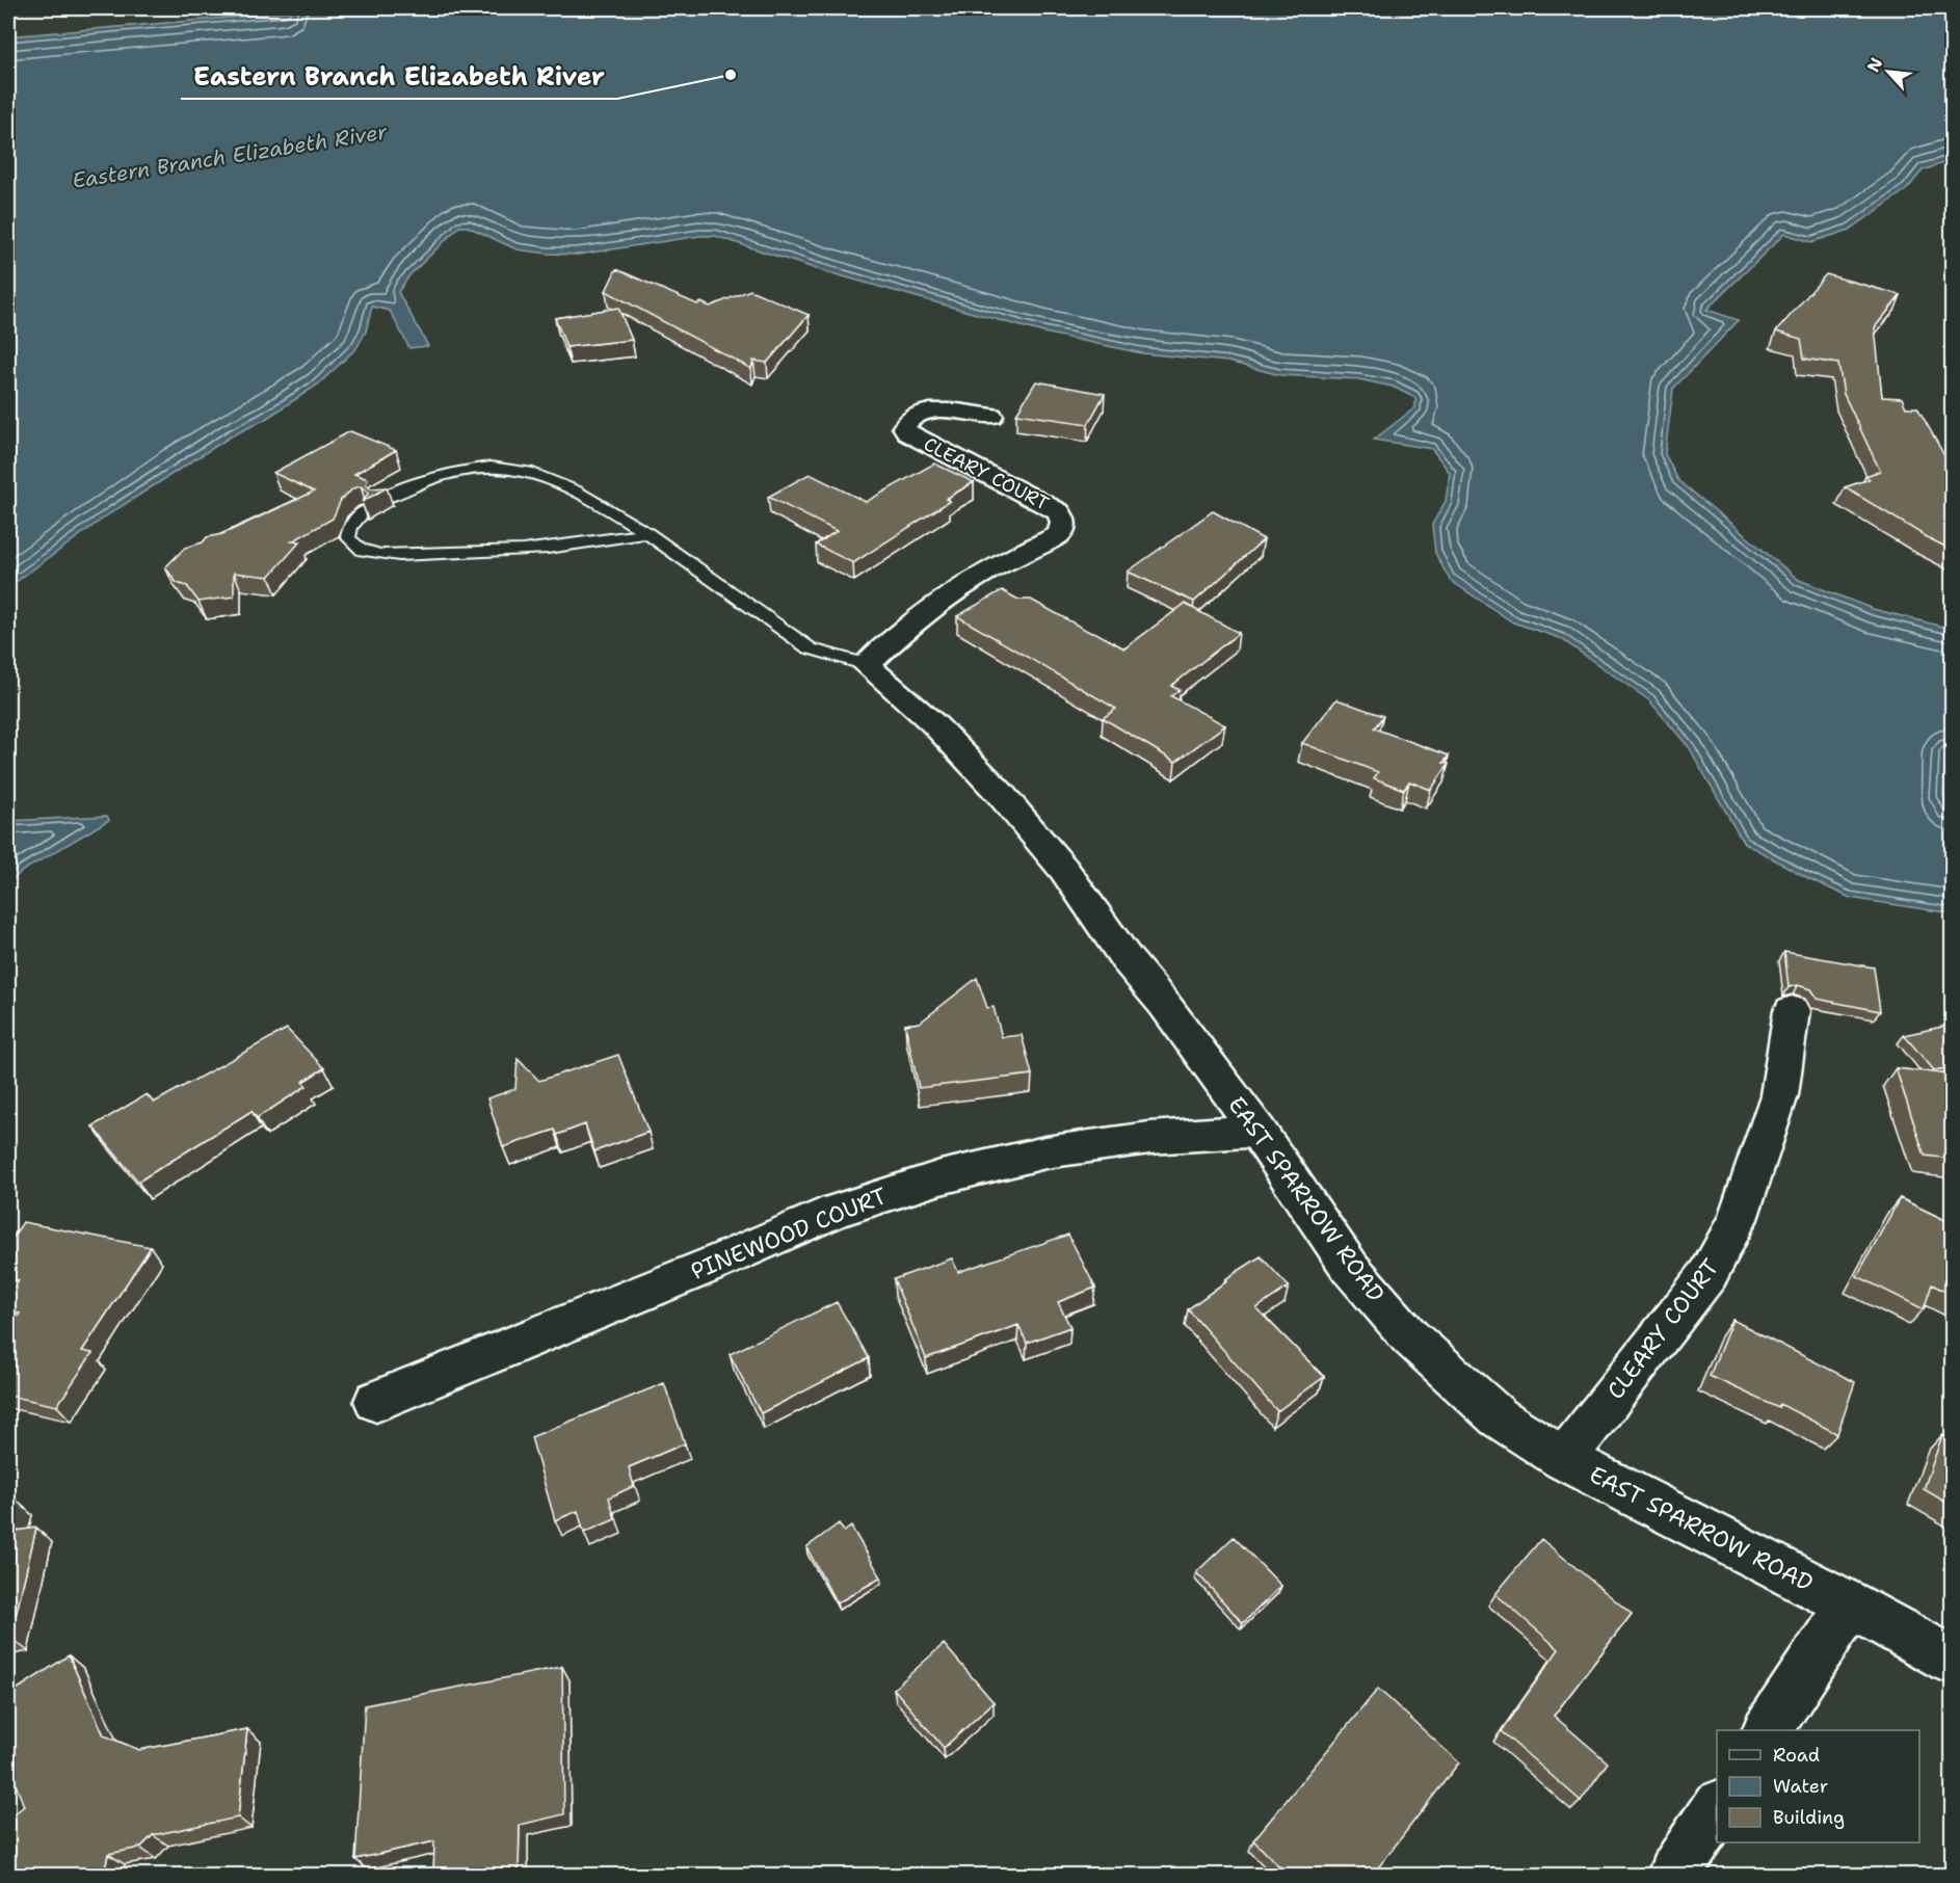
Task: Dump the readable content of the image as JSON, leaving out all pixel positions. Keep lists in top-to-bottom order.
{
  "streets": {
    "street": ["CLEARY COURT", "EAST SPARROW ROAD", "PINEWOOD COURT"]
  },
  "crossings": [
    ["CLEARY COURT", "EAST SPARROW ROAD"],
    ["EAST SPARROW ROAD", "PINEWOOD COURT"]
  ],
  "water": ["Eastern Branch Elizabeth River"],
  "places": ["Eastern Branch Elizabeth River"],
  "legend": ["Road", "Water", "Building"],
  "north": "top left"
}
